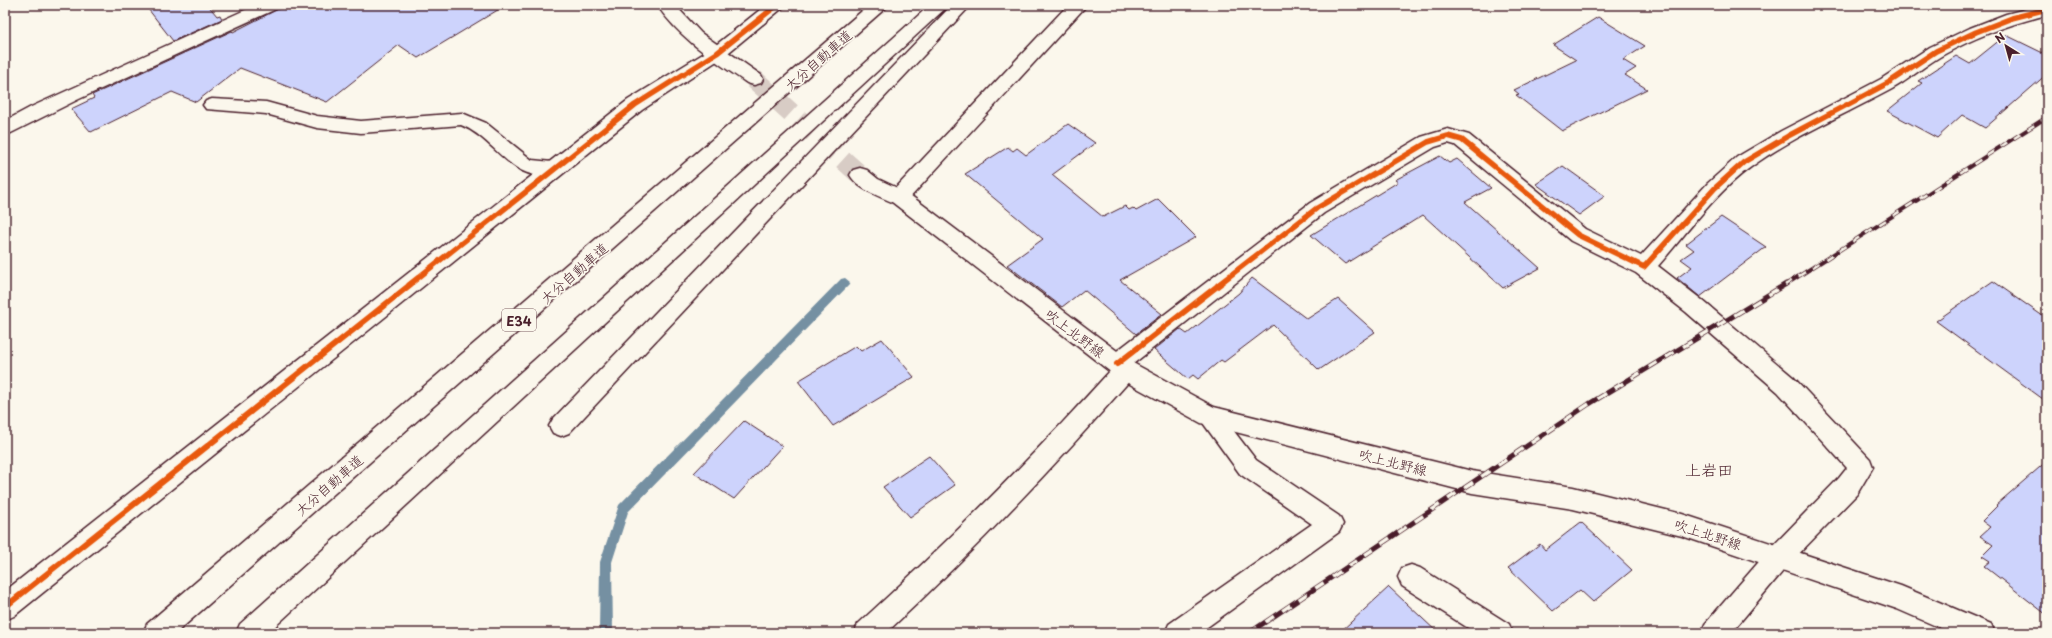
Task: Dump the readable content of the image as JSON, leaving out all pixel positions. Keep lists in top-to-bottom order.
{
  "streets": {
    "main road": ["大分自動車道", "E34", "吹上北野線"]
  },
  "districts": ["上岩田"],
  "north": "top left"
}
